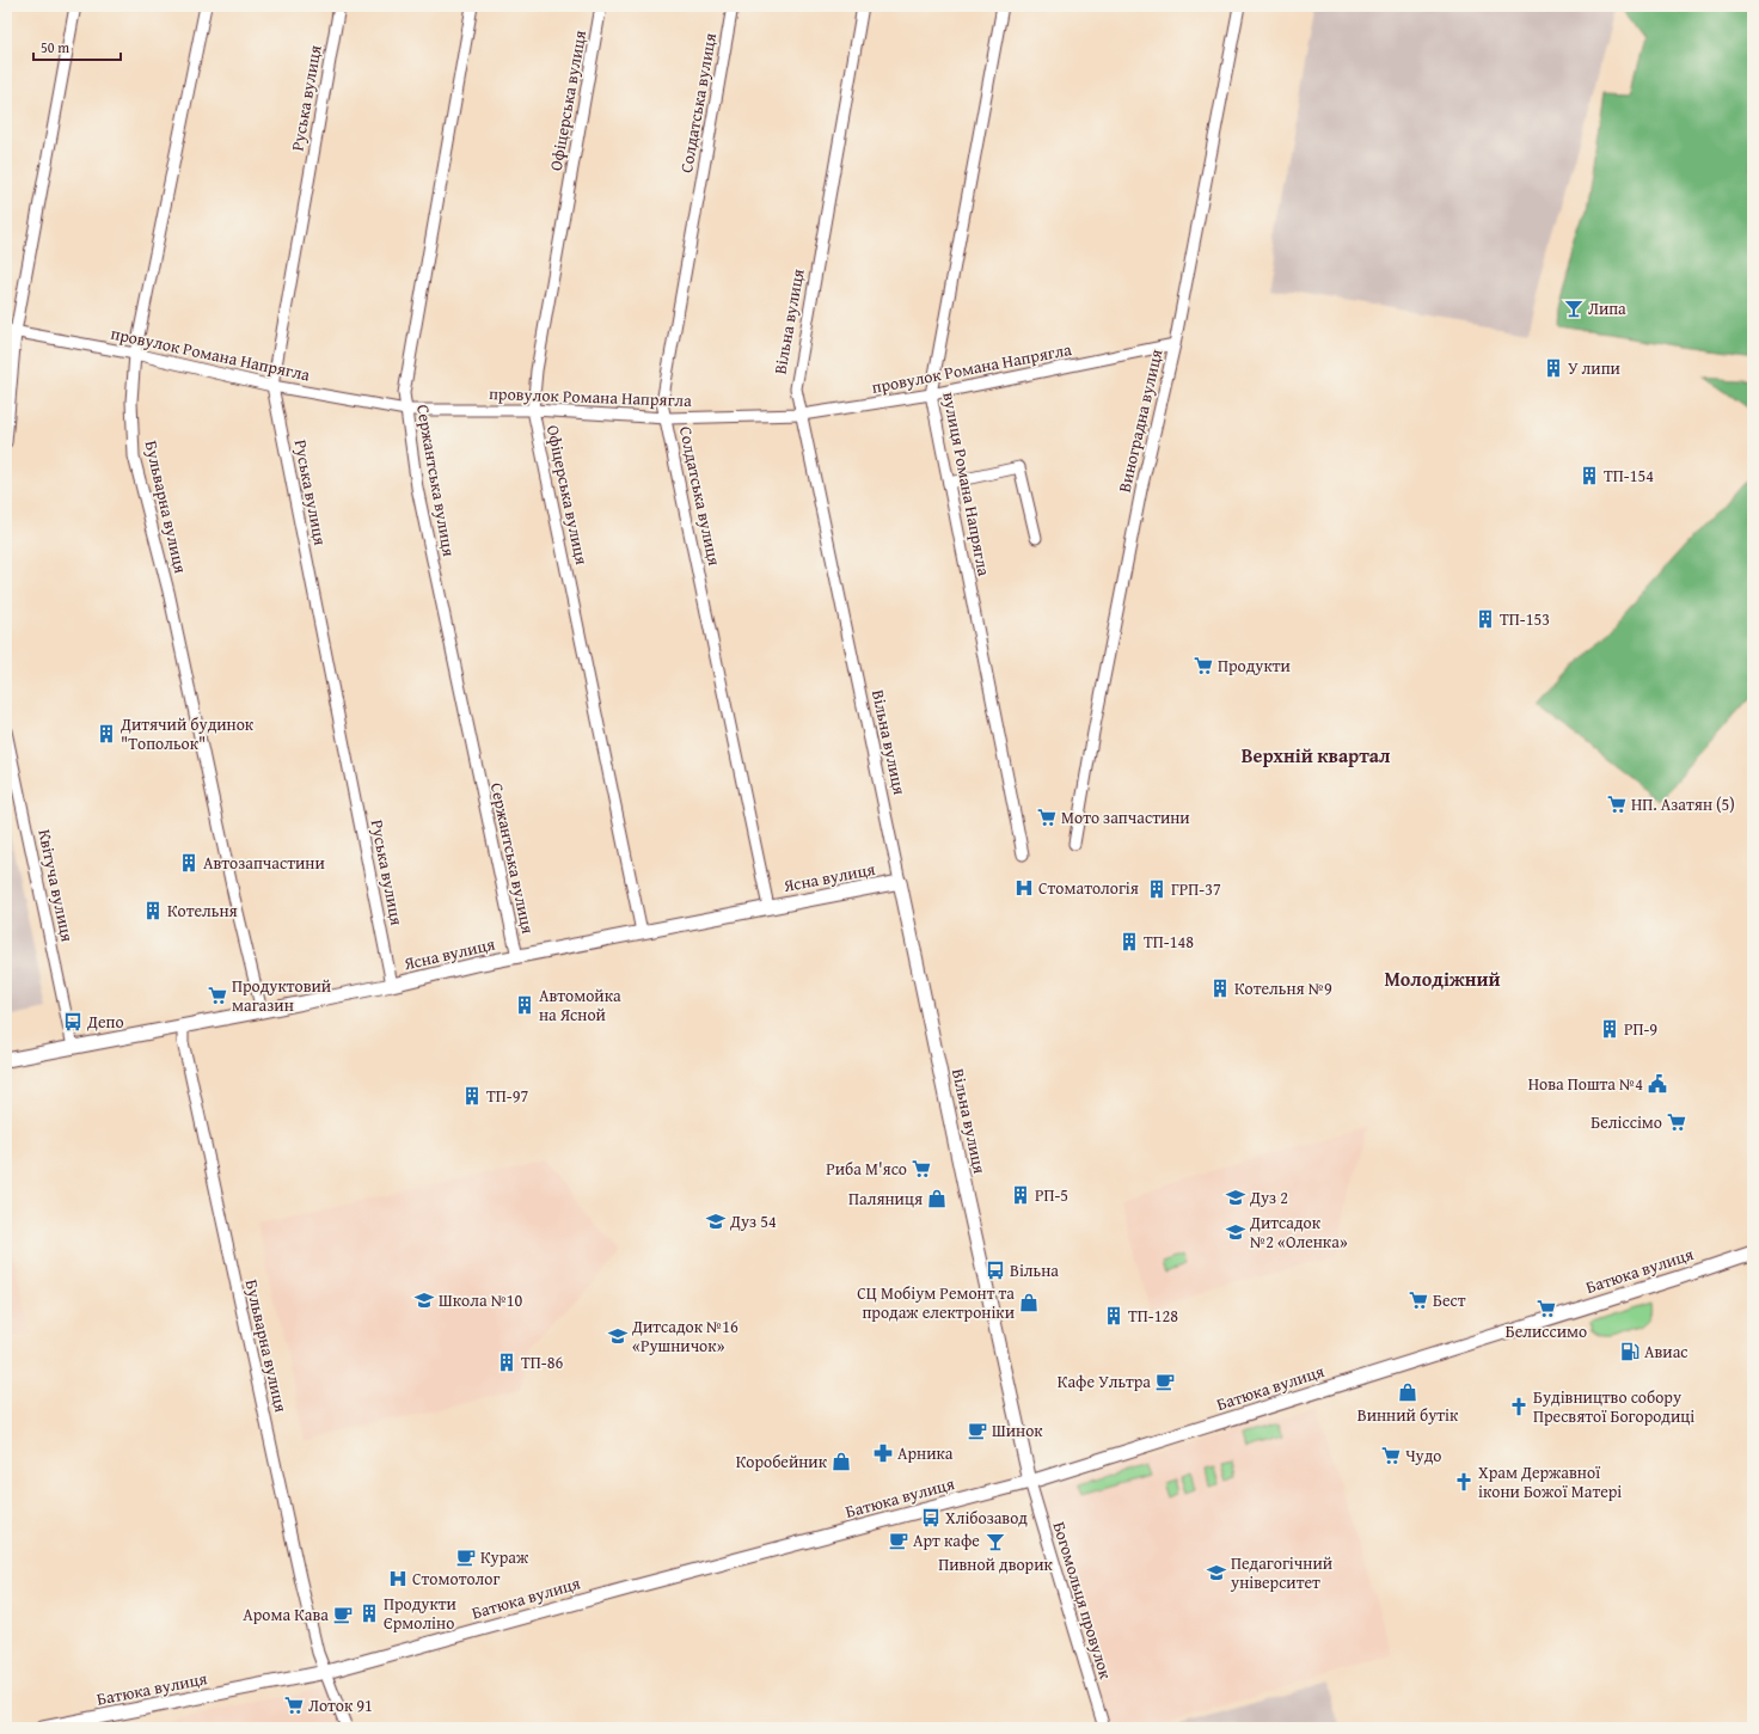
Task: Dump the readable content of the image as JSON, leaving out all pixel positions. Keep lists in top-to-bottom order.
{
  "streets": {
    "street": [
      "Руська вулиця",
      "Офіцерська вулиця",
      "Солдатська вулиця",
      "Вільна вулиця",
      "провулок Романа Напрягла",
      "Виноградна вулиця",
      "Сержантська вулиця",
      "вулиця Романа Напрягла",
      "Бульварна вулиця",
      "Ясна вулиця",
      "Квітуча вулиця",
      "Батюка вулиця",
      "Богомольця провулок"
    ]
  },
  "crossings": [
    ["Руська вулиця", "провулок Романа Напрягла"],
    ["Руська вулиця", "Ясна вулиця"],
    ["Офіцерська вулиця", "провулок Романа Напрягла"],
    ["Офіцерська вулиця", "Ясна вулиця"],
    ["Солдатська вулиця", "провулок Романа Напрягла"],
    ["Солдатська вулиця", "Ясна вулиця"],
    ["Вільна вулиця", "провулок Романа Напрягла"],
    ["Вільна вулиця", "Ясна вулиця"],
    ["Вільна вулиця", "Батюка вулиця"],
    ["Вільна вулиця", "Богомольця провулок"],
    ["провулок Романа Напрягла", "Виноградна вулиця"],
    ["провулок Романа Напрягла", "Сержантська вулиця"],
    ["провулок Романа Напрягла", "вулиця Романа Напрягла"],
    ["провулок Романа Напрягла", "Бульварна вулиця"],
    ["Сержантська вулиця", "Ясна вулиця"],
    ["Бульварна вулиця", "Ясна вулиця"],
    ["Бульварна вулиця", "Батюка вулиця"],
    ["Ясна вулиця", "Квітуча вулиця"],
    ["Батюка вулиця", "Богомольця провулок"]
  ],
  "districts": ["Верхній квартал", "Молодіжний"],
  "places": {
    "bar": ["Липа", "Пивной дворик"],
    "building": [
      "У липи",
      "ТП-154",
      "ТП-153",
      "Дитячий будинок \"Топольок\"",
      "Автозапчастини",
      "ГРП-37",
      "Котельня",
      "ТП-148",
      "Котельня №9",
      "Автомойка на Ясной",
      "РП-9",
      "ТП-97",
      "РП-5",
      "ТП-128",
      "ТП-86",
      "Продукти Єрмоліно"
    ],
    "supermarket": [
      "Продукти",
      "НП. Азатян (5)",
      "Мото запчастини",
      "Продуктовий магазин",
      "Беліссімо",
      "Риба М'ясо",
      "Бест",
      "Белиссимо",
      "Чудо",
      "Лоток 91"
    ],
    "hospital": ["Стоматологія", "Стомотолог"],
    "bus stop": ["Депо", "Вільна", "Хлібозавод"],
    "public building": ["Нова Пошта №4"],
    "school or university": [
      "Дуз 2",
      "Дуз 54",
      "Дитсадок №2 «Оленка»",
      "Школа №10",
      "Дитсадок №16 «Рушничок»",
      "Педагогічний університет"
    ],
    "shop": [
      "Паляниця",
      "СЦ Мобіум Ремонт та продаж електроніки",
      "Винний бутік",
      "Коробейник"
    ],
    "fuel station": ["Авиас"],
    "cafe": [
      "Кафе Ультра",
      "Шинок",
      "Арт кафе",
      "Кураж",
      "Арома Кава"
    ],
    "church": ["Будівництво собору Пресвятої Богородиці", "Храм Державної ікони Божої Матері"],
    "pharmacy": ["Арника"]
  },
  "scale_bar": "50 m"
}
